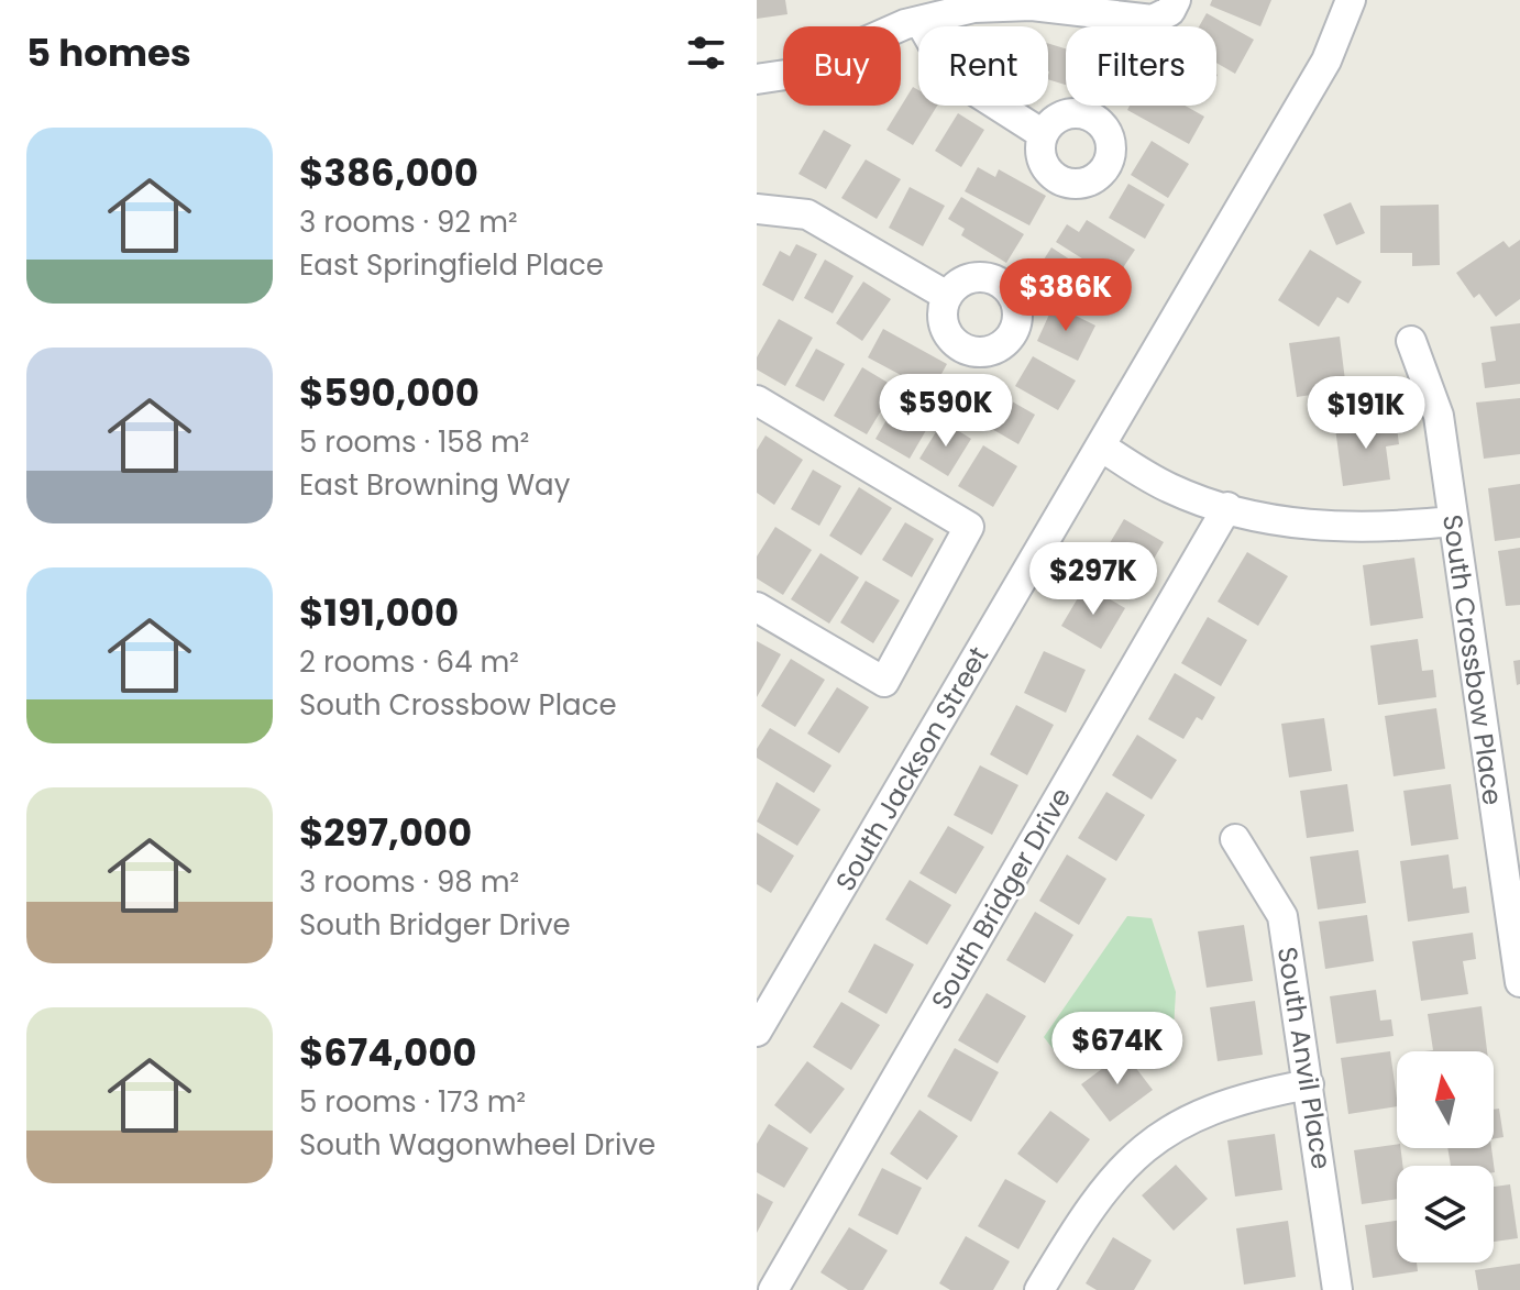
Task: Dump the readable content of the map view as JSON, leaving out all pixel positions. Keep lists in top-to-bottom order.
{
  "streets": {
    "street": [
      "South Crossbow Place",
      "South Jackson Street",
      "South Bridger Drive",
      "South Anvil Place"
    ]
  },
  "north": "top",
  "page": {
    "heading": "5 homes",
    "chip": ["Buy", "Rent", "Filters"],
    "list": [
      {
        "name": "$386,000",
        "note": "3 rooms · 92 m² · East Springfield Place"
      },
      {
        "name": "$590,000",
        "note": "5 rooms · 158 m² · East Browning Way"
      },
      {
        "name": "$191,000",
        "note": "2 rooms · 64 m² · South Crossbow Place"
      },
      {
        "name": "$297,000",
        "note": "3 rooms · 98 m² · South Bridger Drive"
      },
      {
        "name": "$674,000",
        "note": "5 rooms · 173 m² · South Wagonwheel Drive"
      }
    ],
    "price": [
      "$386K",
      "$590K",
      "$191K",
      "$297K",
      "$674K"
    ]
  }
}
